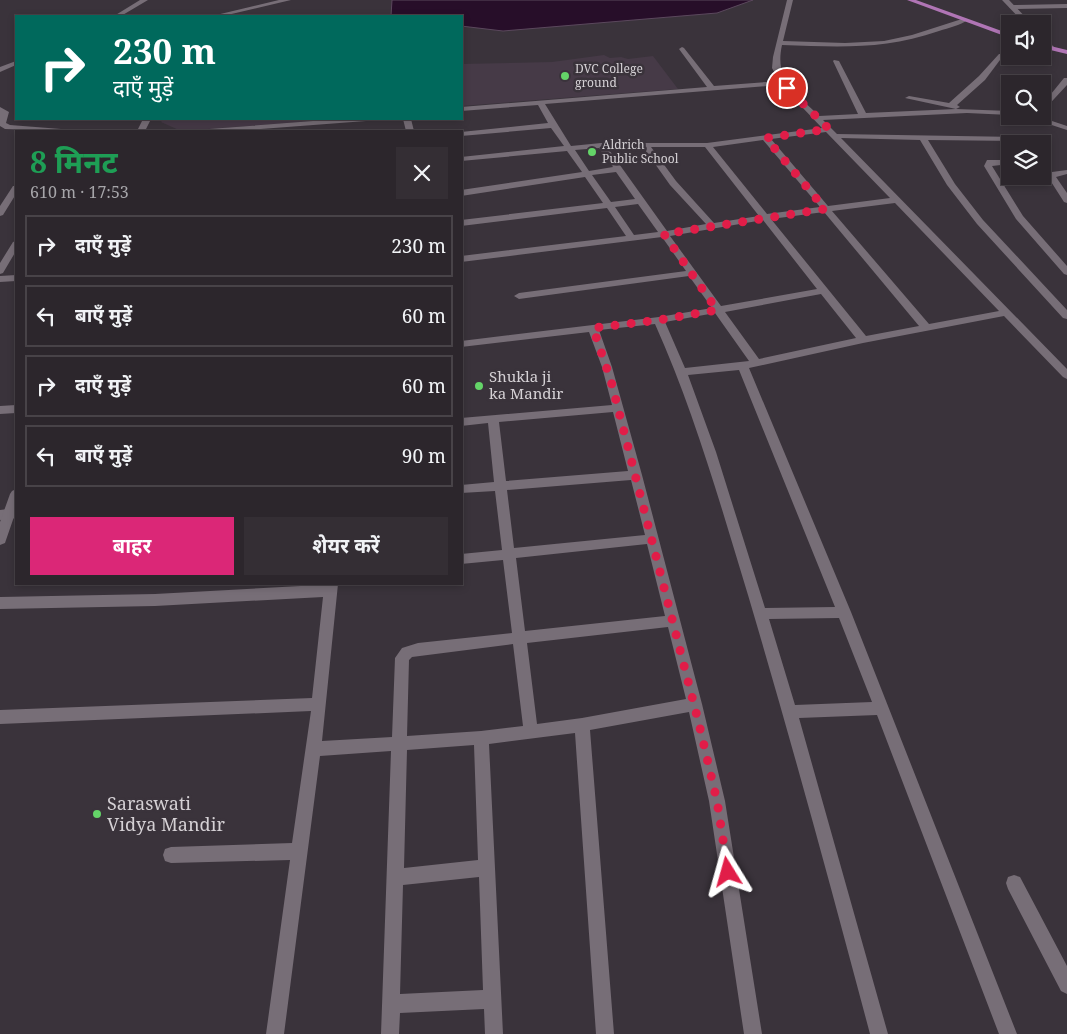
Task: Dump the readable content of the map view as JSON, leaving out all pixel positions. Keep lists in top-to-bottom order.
{
  "places": [
    "DVC College ground",
    "Aldrich Public School",
    "Shukla ji ka Mandir",
    "Saraswati Vidya Mandir"
  ],
  "page": {
    "turn": ["230 m", "दाएँ मुड़ें"],
    "heading": ["8 मिनट", "610 m · 17:53"],
    "list": [
      {
        "name": "दाएँ मुड़ें",
        "value": "230 m"
      },
      {
        "name": "बाएँ मुड़ें",
        "value": "60 m"
      },
      {
        "name": "दाएँ मुड़ें",
        "value": "60 m"
      },
      {
        "name": "बाएँ मुड़ें",
        "value": "90 m"
      }
    ],
    "buttons": ["बाहर", "शेयर करें"]
  }
}
